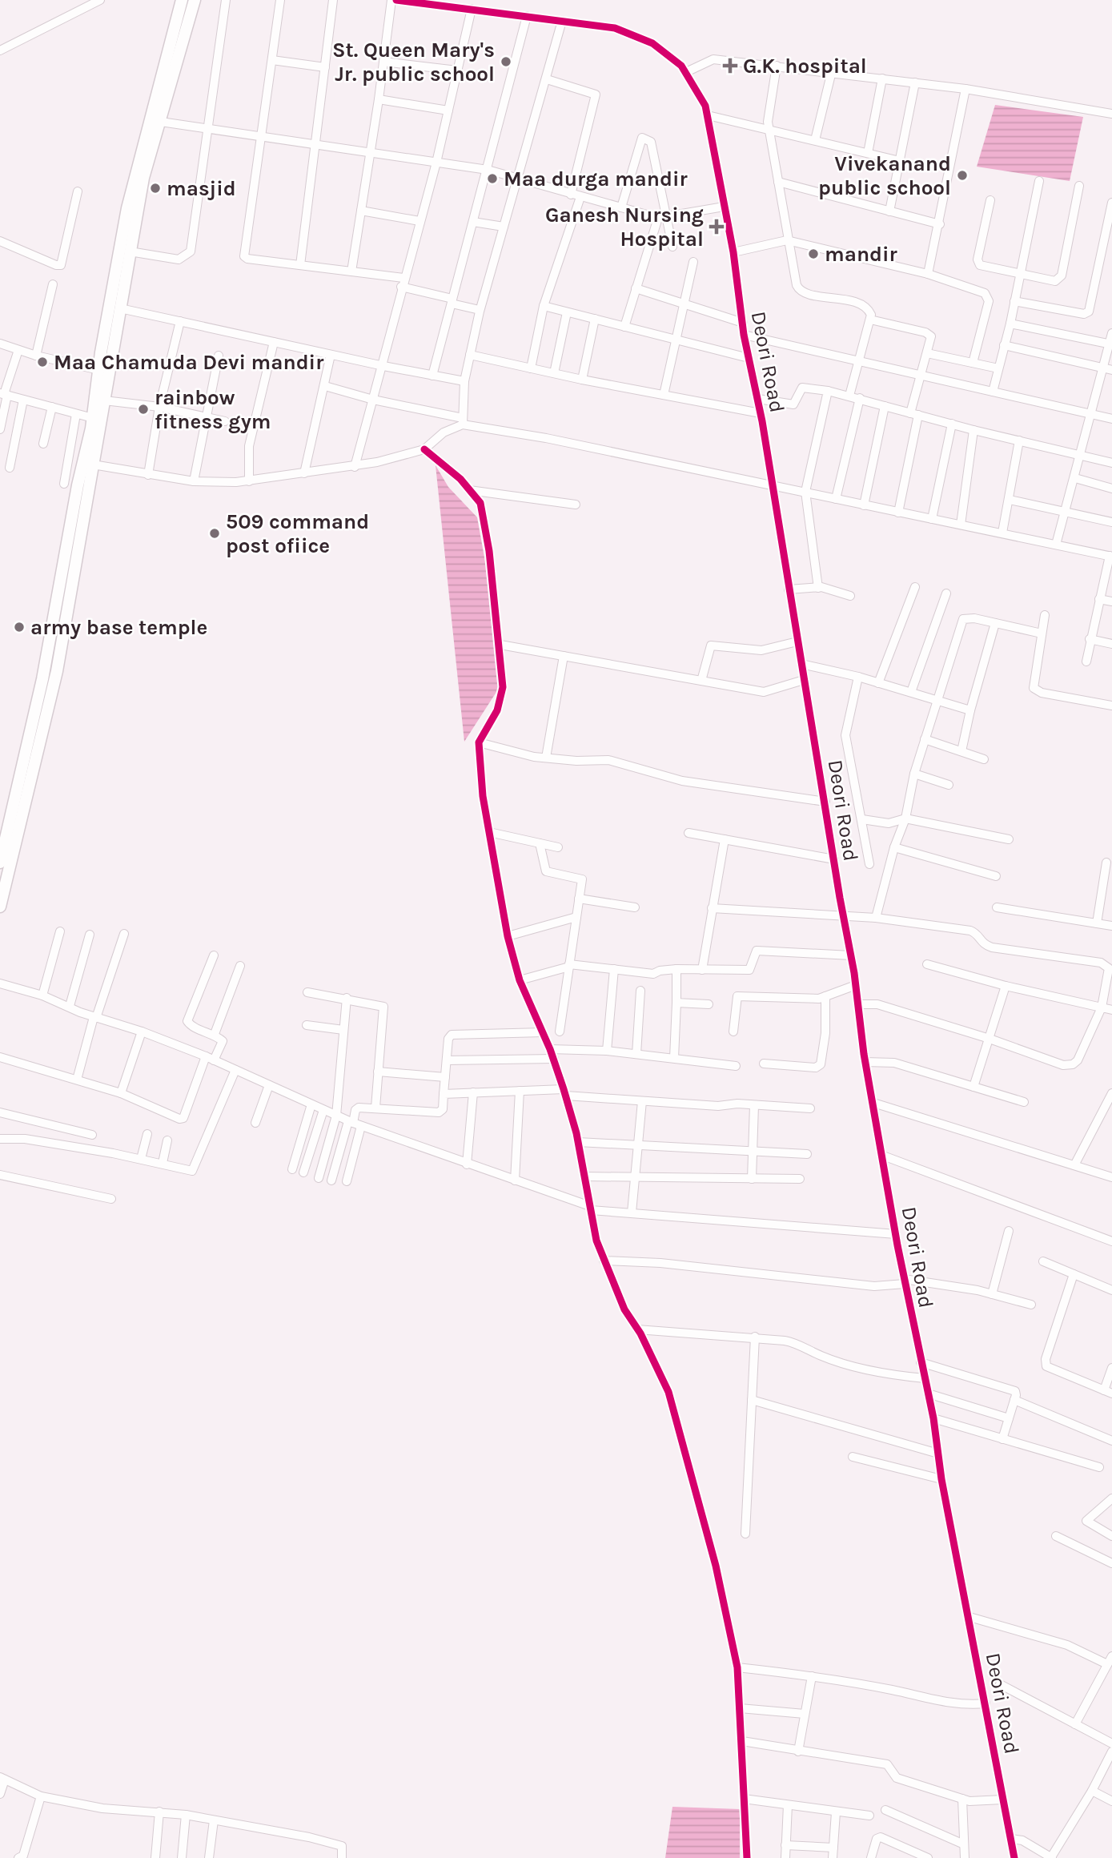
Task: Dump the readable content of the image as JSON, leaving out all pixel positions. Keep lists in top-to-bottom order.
{
  "streets": {
    "street": ["Deori Road"]
  },
  "places": {
    "other": [
      "St. Queen Mary's Jr. public school",
      "Vivekanand public school",
      "Maa durga mandir",
      "masjid",
      "mandir",
      "Maa Chamuda Devi mandir",
      "rainbow fitness gym",
      "509 command post ofiice",
      "army base temple"
    ],
    "health": ["G.K. hospital", "Ganesh Nursing Hospital"]
  }
}
